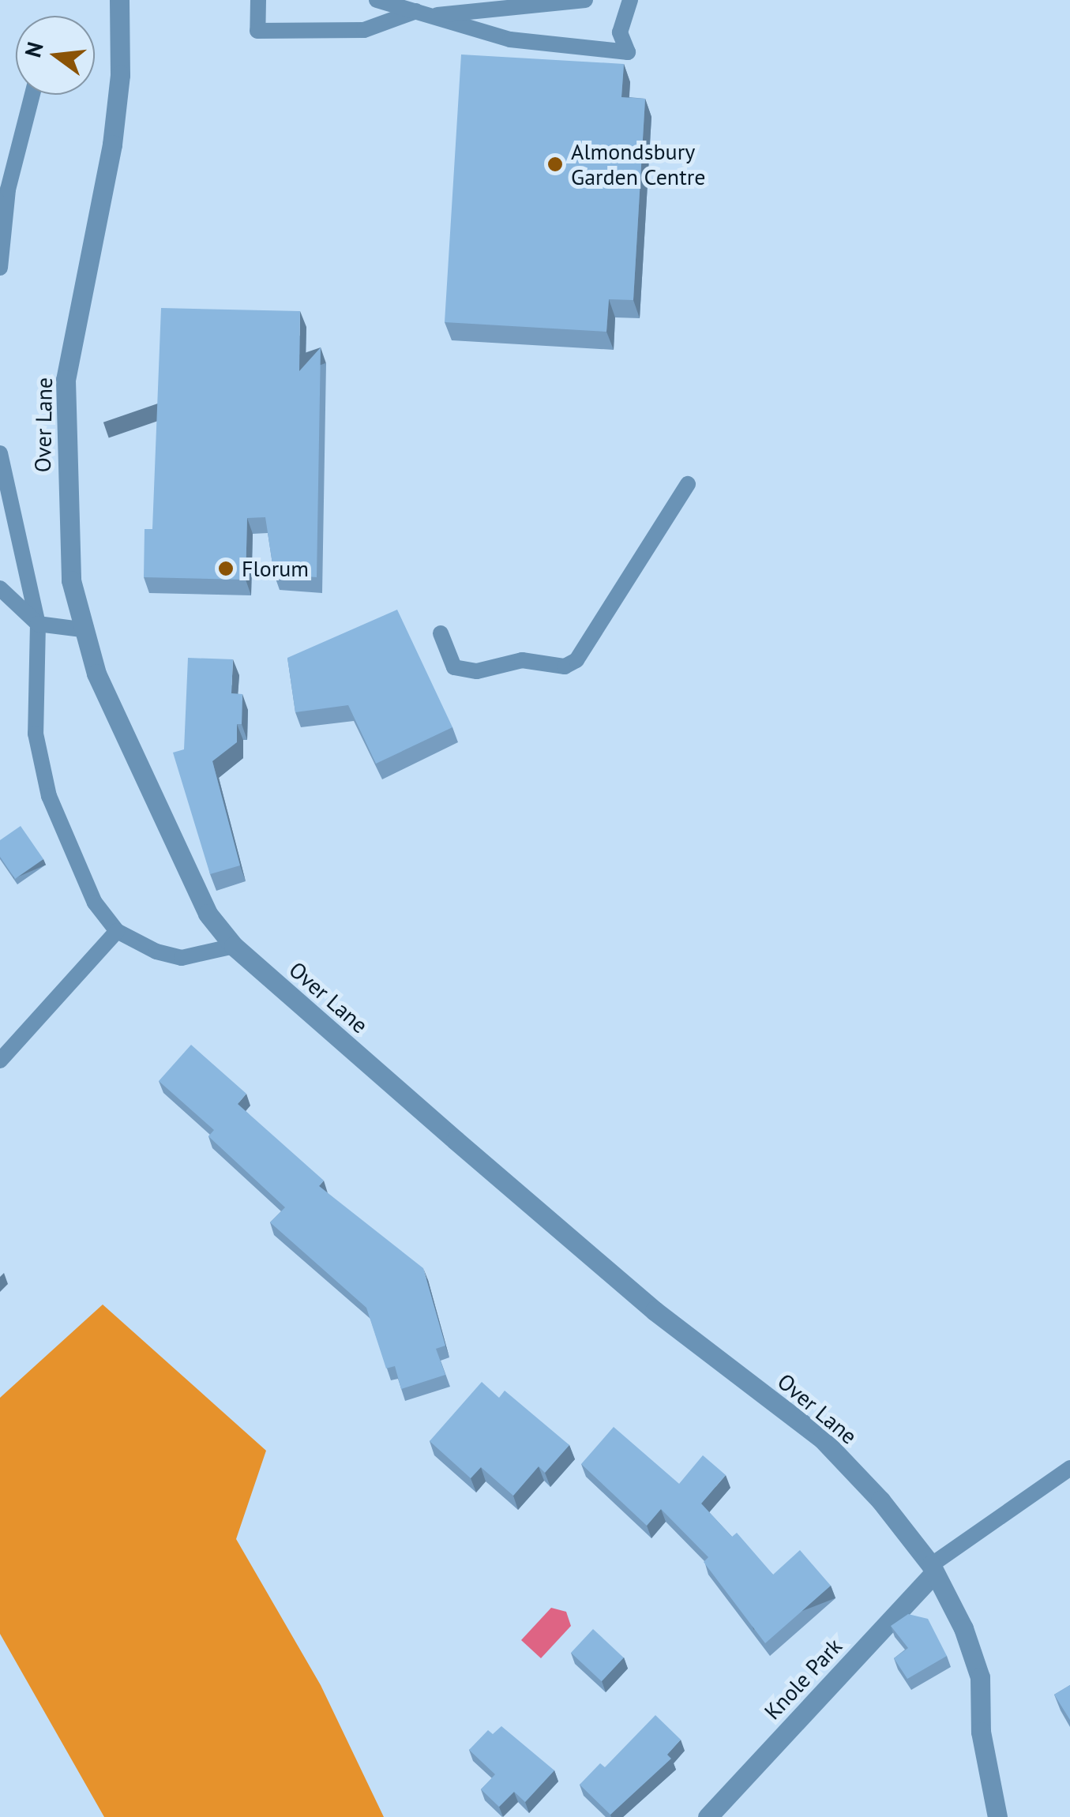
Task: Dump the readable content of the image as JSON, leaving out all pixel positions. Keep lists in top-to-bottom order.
{
  "streets": {
    "street": ["Over Lane", "Knole Park"]
  },
  "crossings": [
    ["Over Lane", "Knole Park"]
  ],
  "places": ["Almondsbury Garden Centre", "Florum"],
  "north": "left"
}
